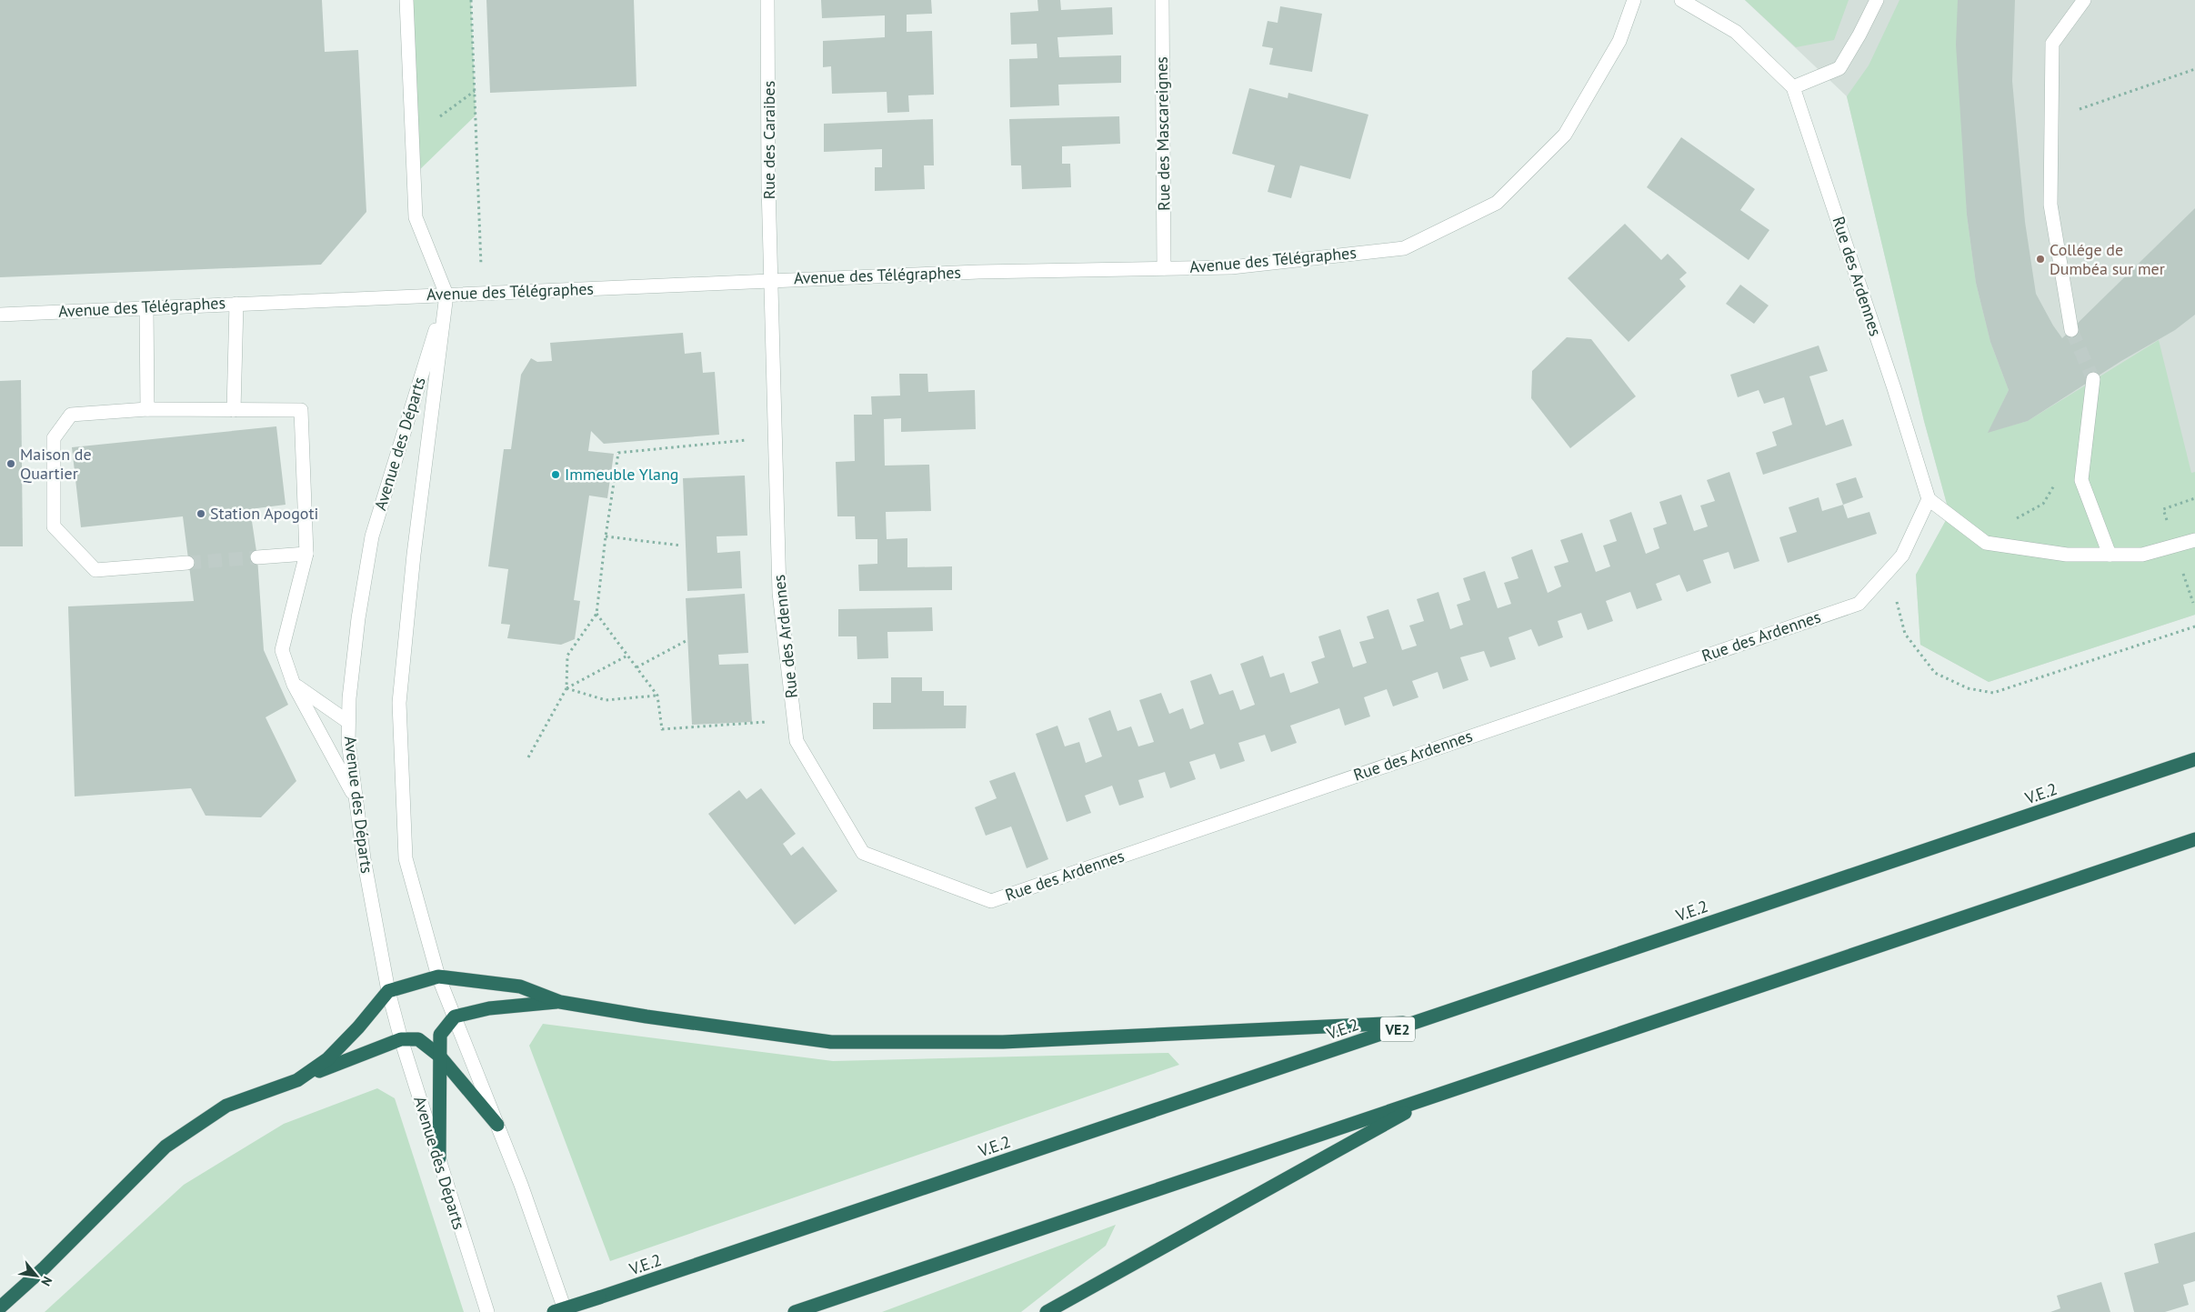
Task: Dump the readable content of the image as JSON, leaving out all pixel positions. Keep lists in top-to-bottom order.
{
  "streets": {
    "highway": ["V.E.2", "VE2"],
    "street": [
      "Rue des Mascareignes",
      "Rue des Caraibes",
      "Avenue des Télégraphes",
      "Rue des Ardennes",
      "Avenue des Départs"
    ]
  },
  "crossings": [
    ["Rue des Mascareignes", "Avenue des Télégraphes"],
    ["Rue des Caraibes", "Avenue des Télégraphes"],
    ["Rue des Caraibes", "Rue des Ardennes"],
    ["Avenue des Télégraphes", "Rue des Ardennes"],
    ["Avenue des Télégraphes", "Avenue des Départs"]
  ],
  "places": [
    "Collége de Dumbéa sur mer",
    "Maison de Quartier",
    "Immeuble Ylang",
    "Station Apogoti"
  ],
  "north": "bottom right"
}
